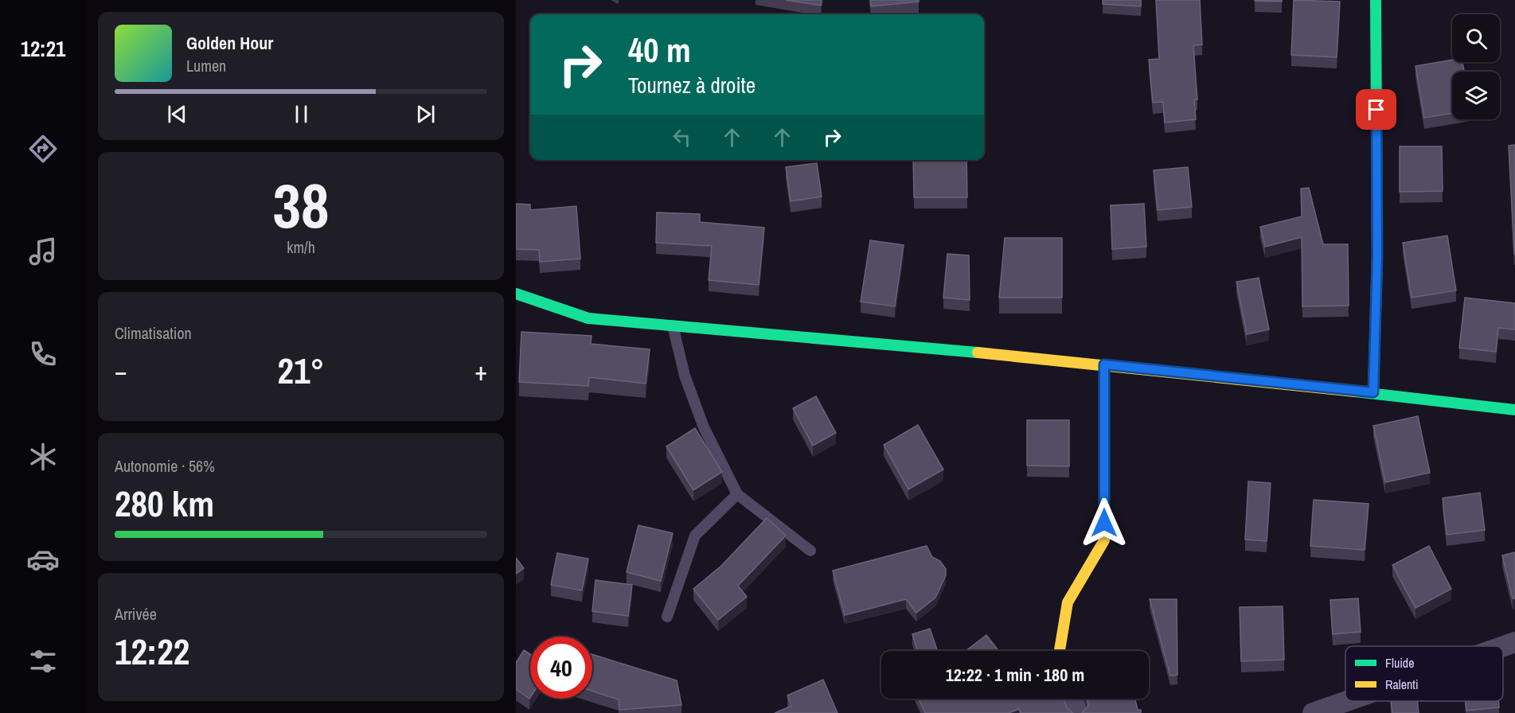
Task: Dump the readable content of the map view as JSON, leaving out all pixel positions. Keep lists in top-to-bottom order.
{
  "legend": ["Fluide", "Ralenti"],
  "page": {
    "tabs": "12:21",
    "turn": ["40 m", "Tournez à droite"],
    "song": ["Golden Hour", "Lumen"],
    "tile": [
      ["38", "km/h"],
      "Climatisation",
      ["Autonomie · 56%", "280 km"],
      ["Arrivée", "12:22"]
    ],
    "heat": ["−", "21°", "+"],
    "limit": "40",
    "trip": "12:22 · 1 min · 180 m"
  }
}
